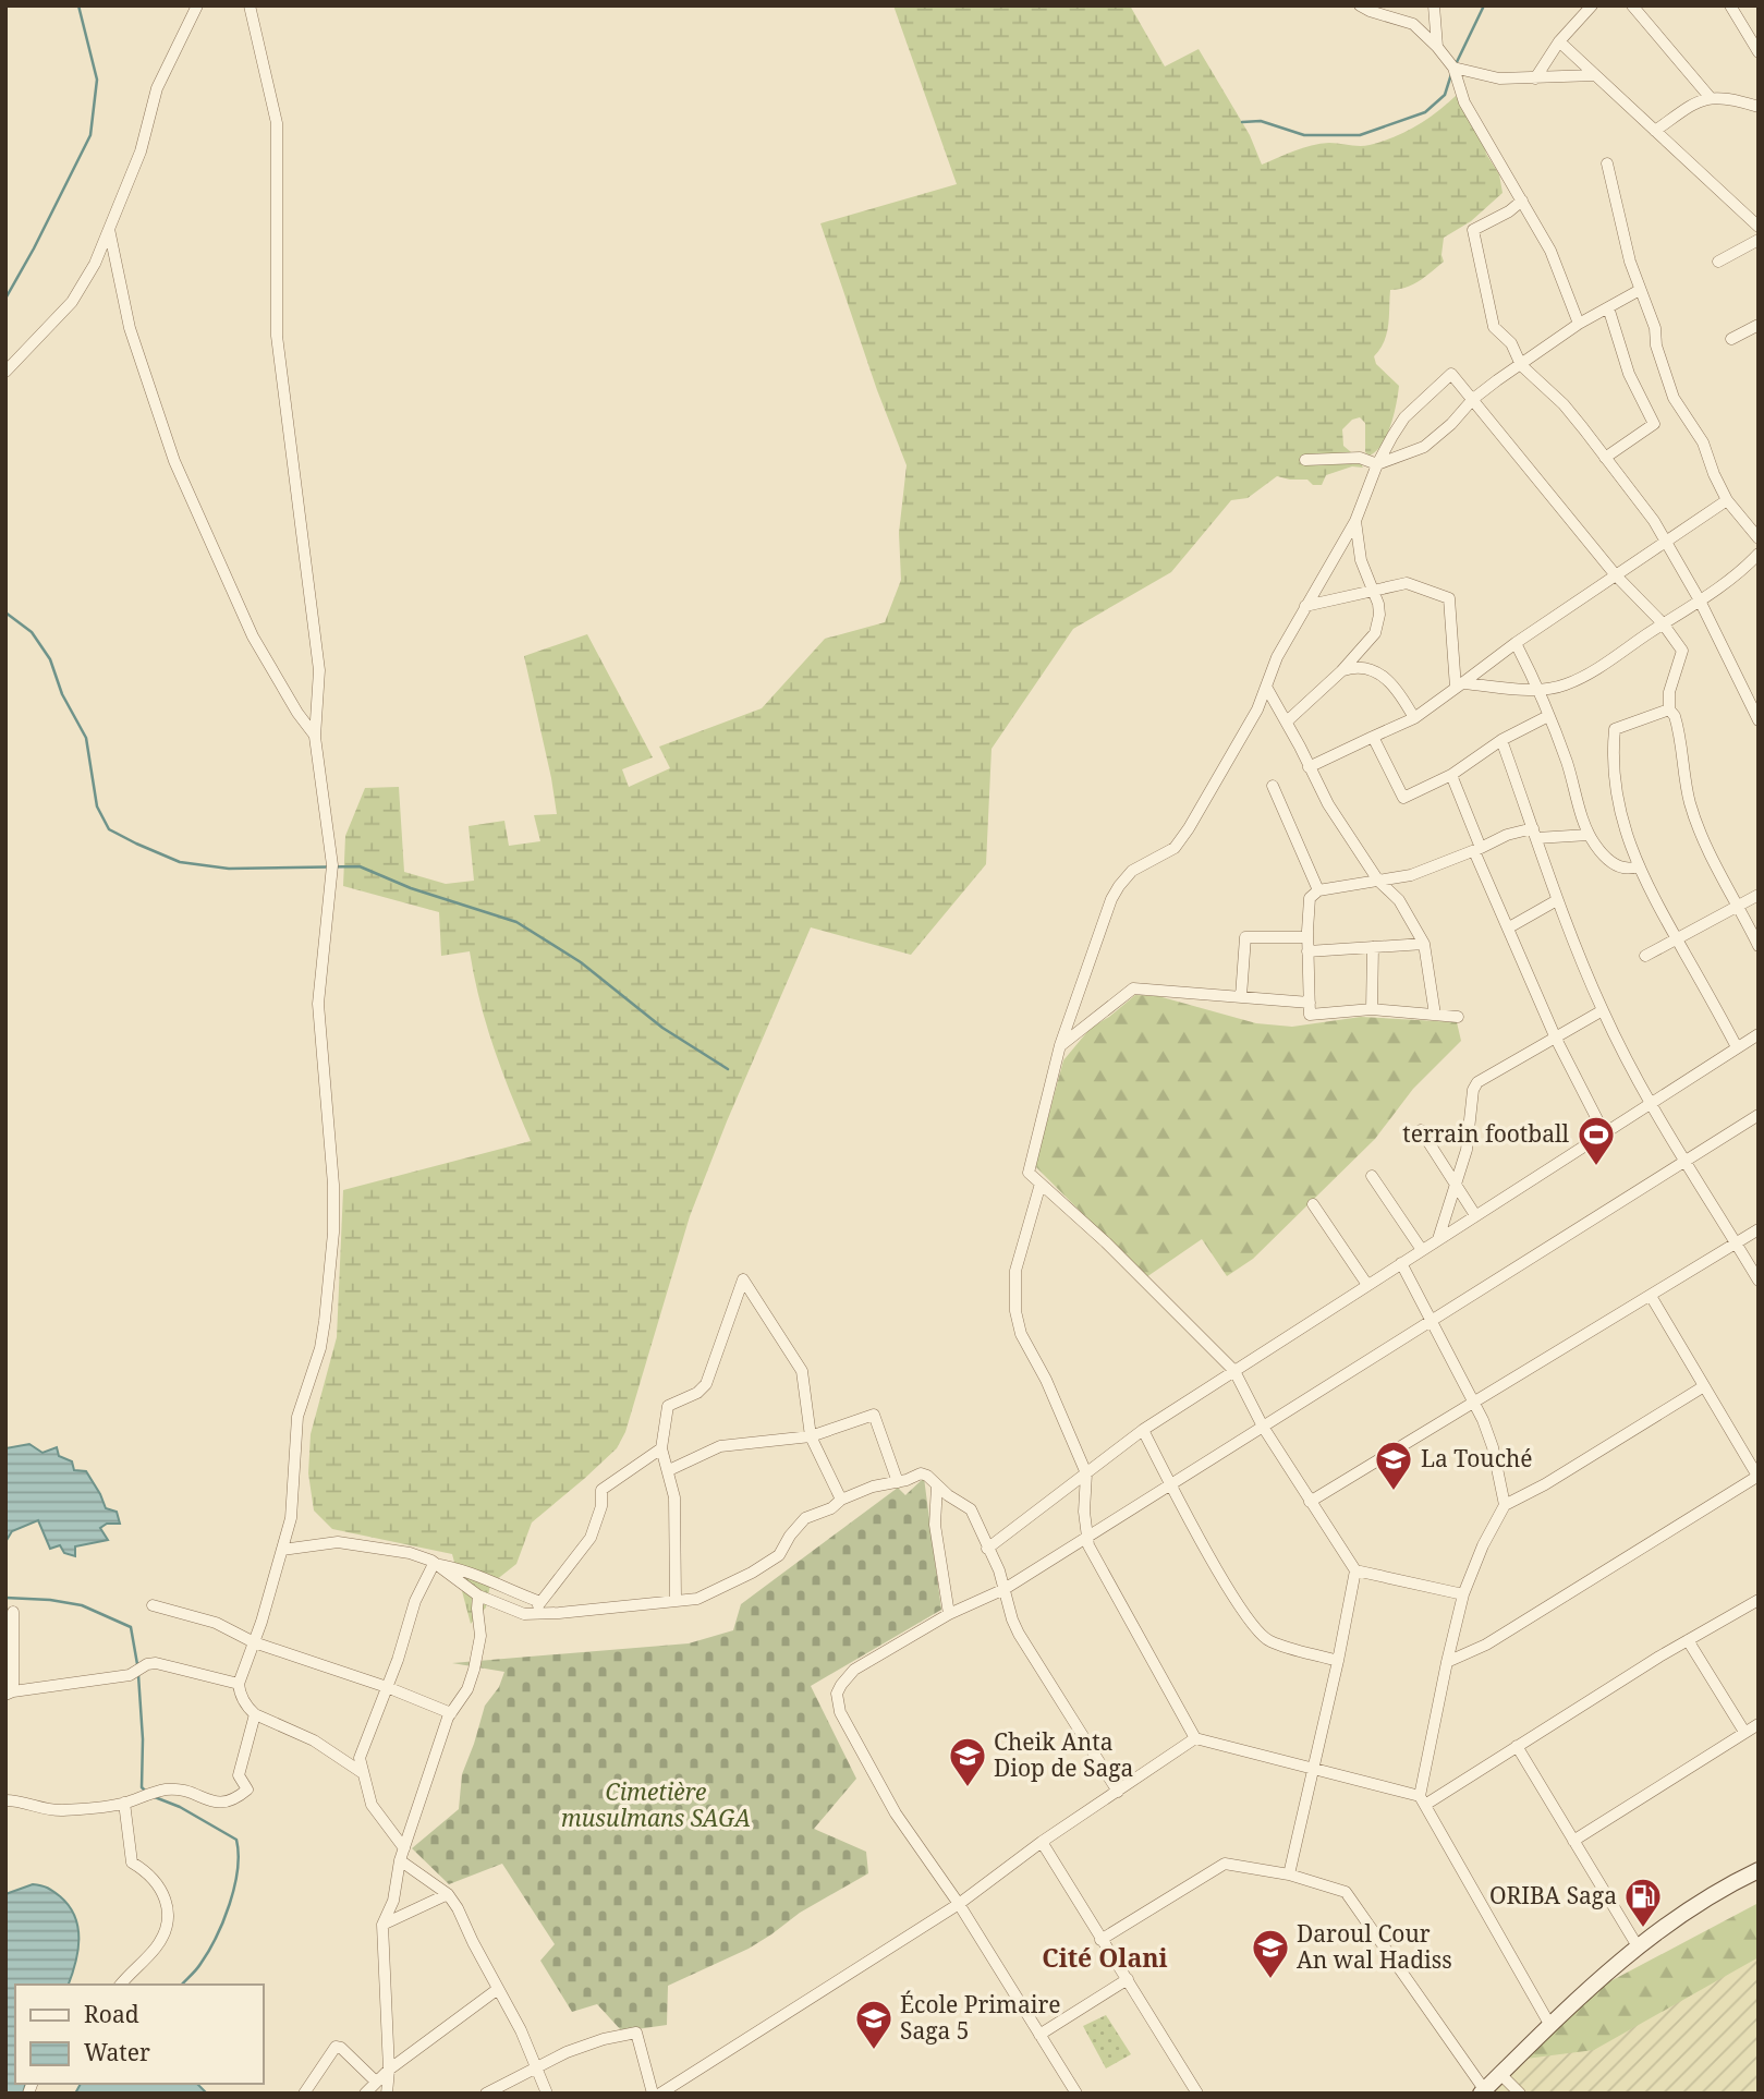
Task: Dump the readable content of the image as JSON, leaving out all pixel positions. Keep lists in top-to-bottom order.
{
  "districts": ["Cité Olani"],
  "parks": ["Cimetière musulmans SAGA"],
  "places": {
    "sports": ["terrain football"],
    "school or university": [
      "La Touché",
      "Cheik Anta Diop de Saga",
      "Daroul Cour An wal Hadiss",
      "École Primaire Saga 5"
    ],
    "fuel station": ["ORIBA Saga"]
  },
  "legend": ["Road", "Water"]
}
